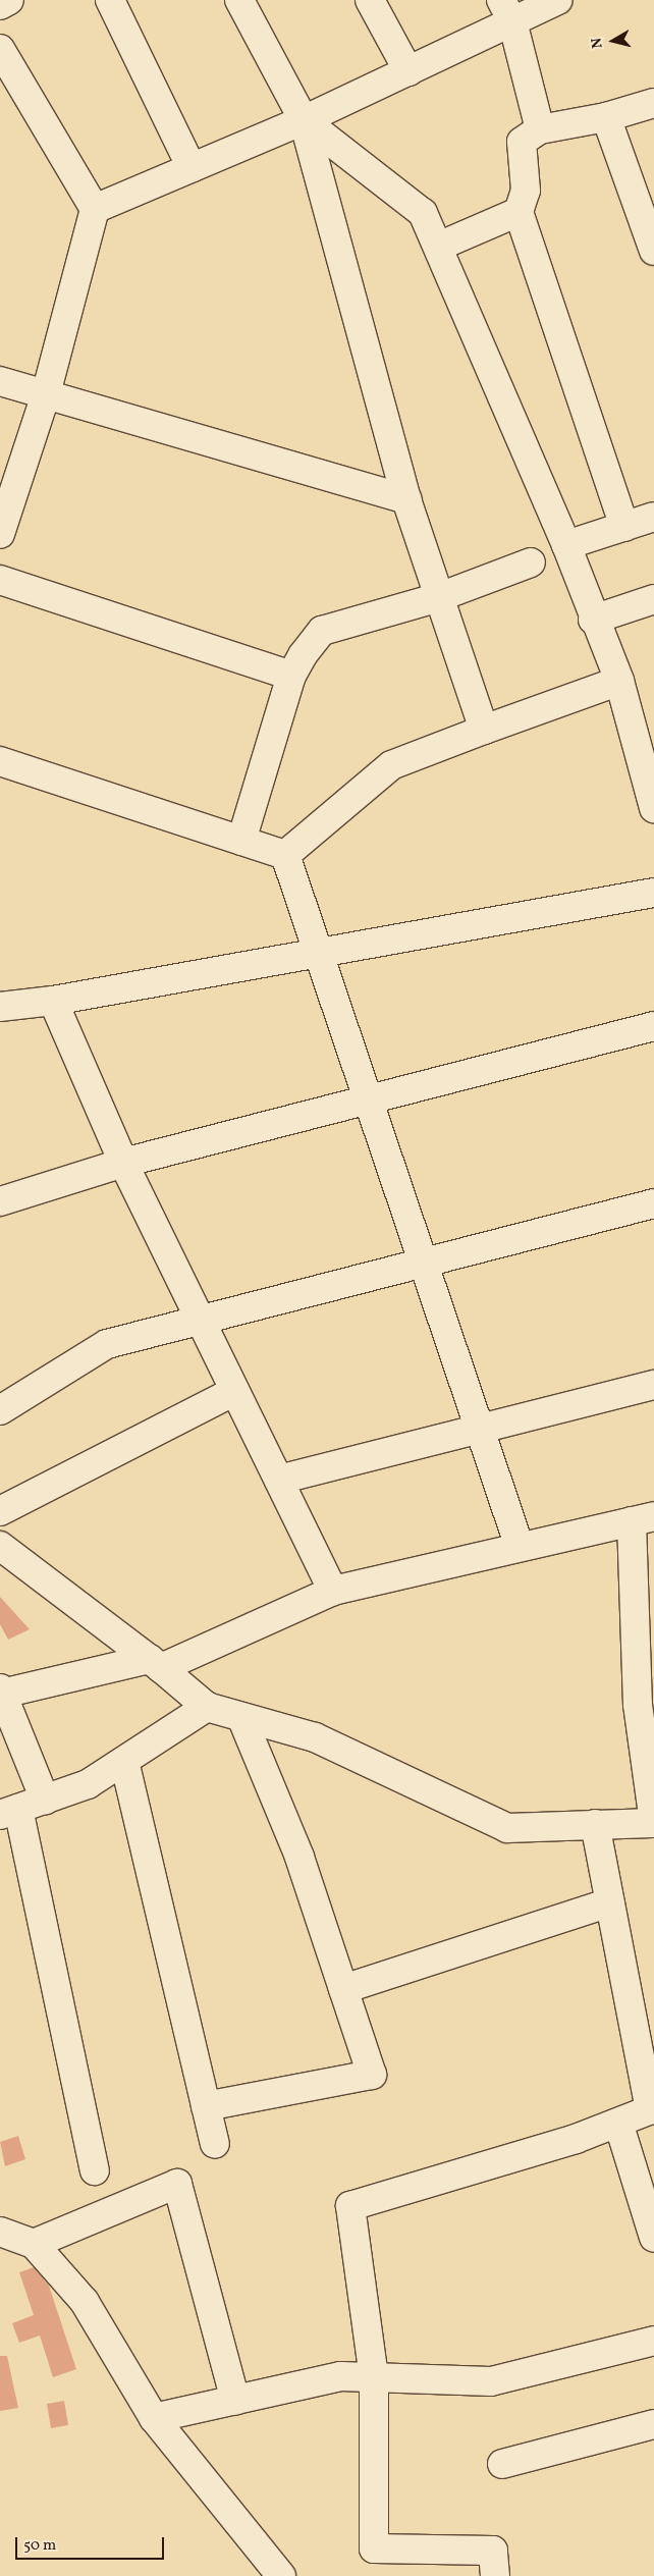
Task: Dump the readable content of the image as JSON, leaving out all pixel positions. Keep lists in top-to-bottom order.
{
  "scale_bar": "50 m",
  "north": "left"
}
